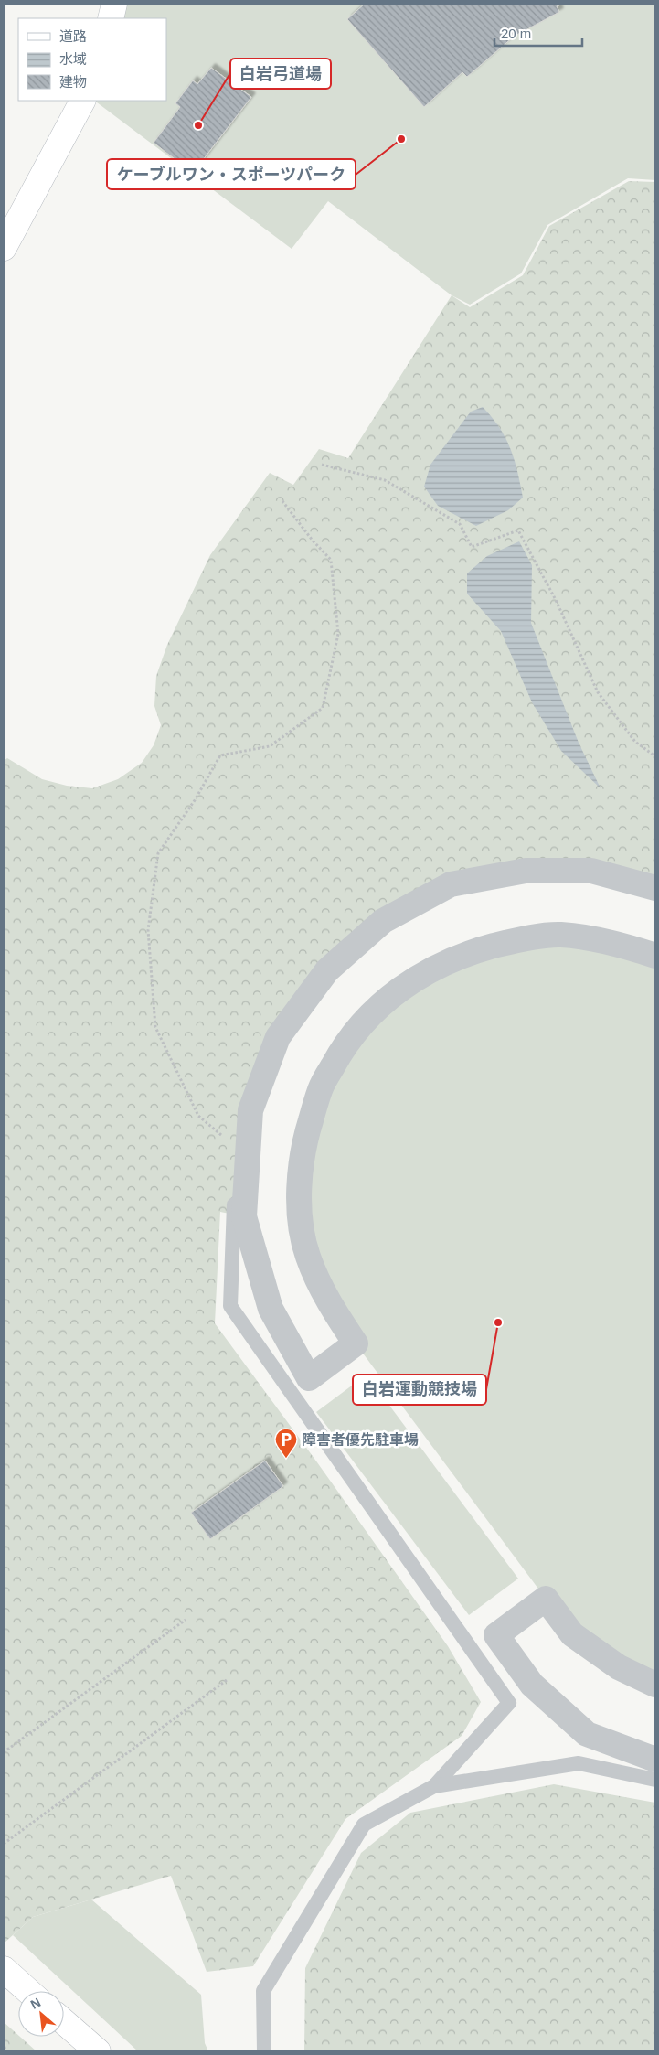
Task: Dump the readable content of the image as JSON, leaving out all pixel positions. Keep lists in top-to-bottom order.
{
  "places": {
    "other": ["白岩弓道場", "ケーブルワン・スポーツパーク", "白岩運動競技場"],
    "parking": ["障害者優先駐車場"]
  },
  "legend": ["道路", "水域", "建物"],
  "scale_bar": "20 m",
  "north": "top left"
}
